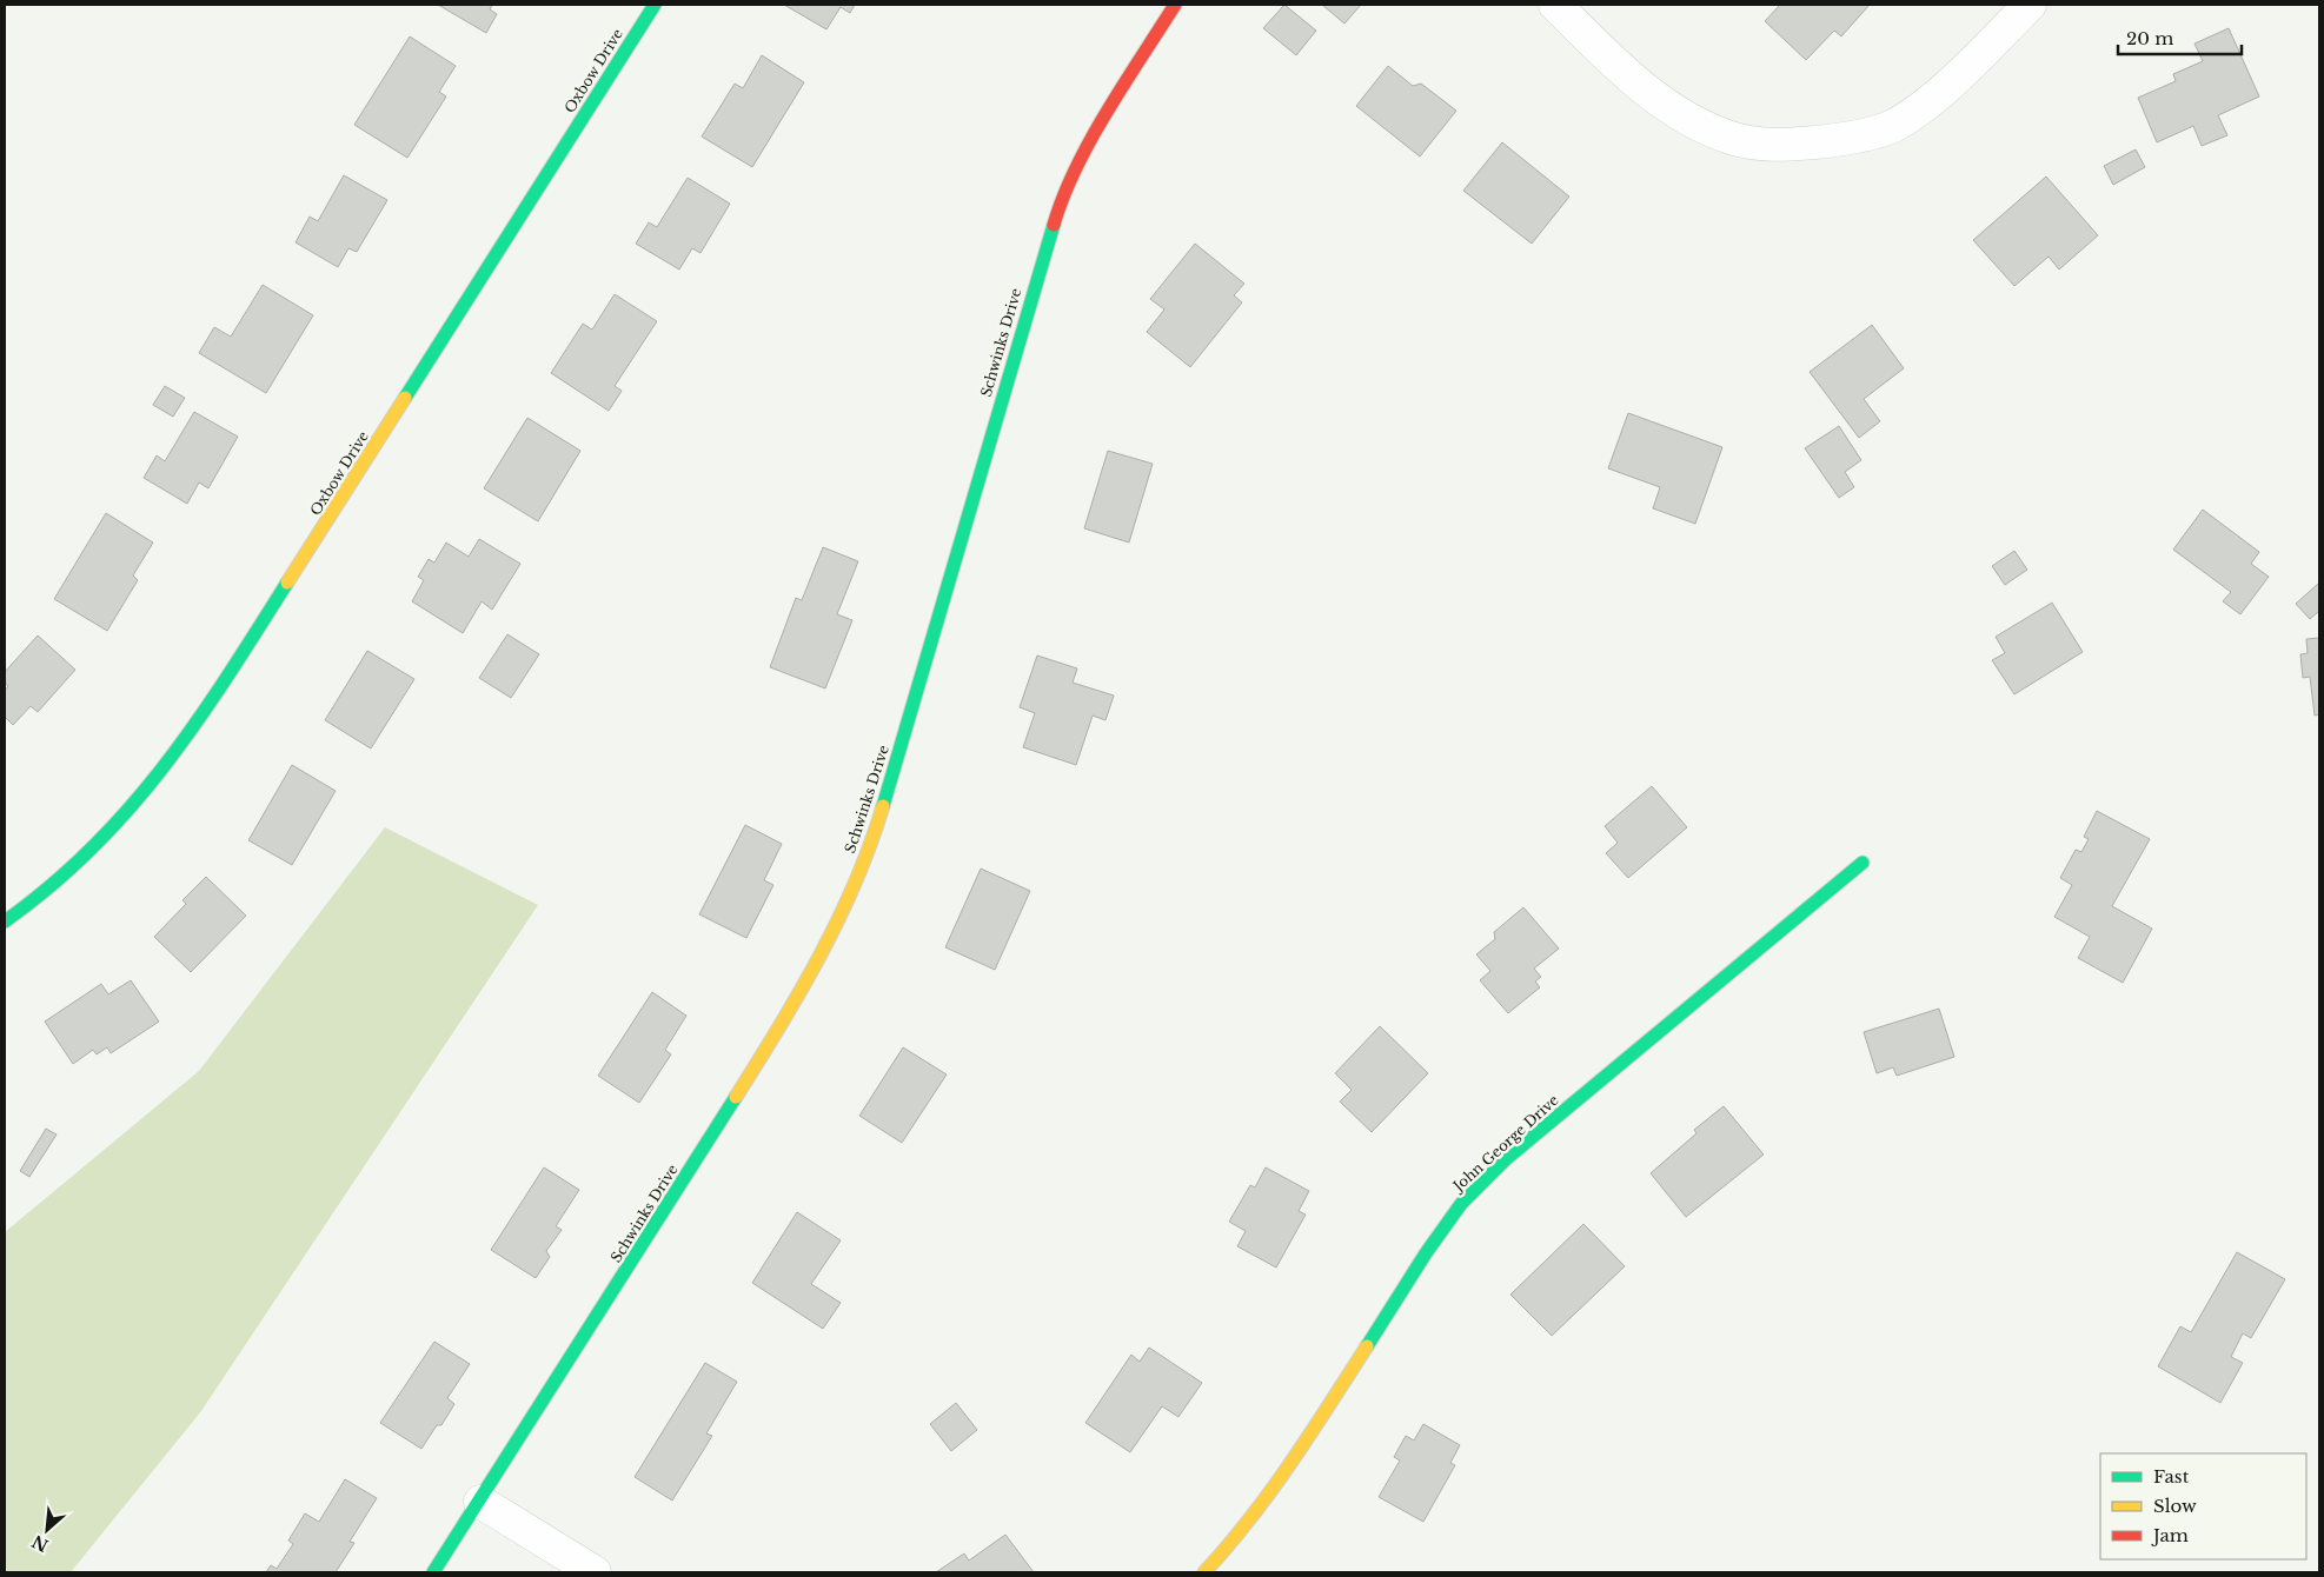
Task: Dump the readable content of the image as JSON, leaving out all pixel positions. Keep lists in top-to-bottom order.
{
  "streets": {
    "street": ["Oxbow Drive", "Schwinks Drive", "John George Drive"]
  },
  "legend": ["Fast", "Slow", "Jam"],
  "scale_bar": "20 m",
  "north": "bottom left"
}
